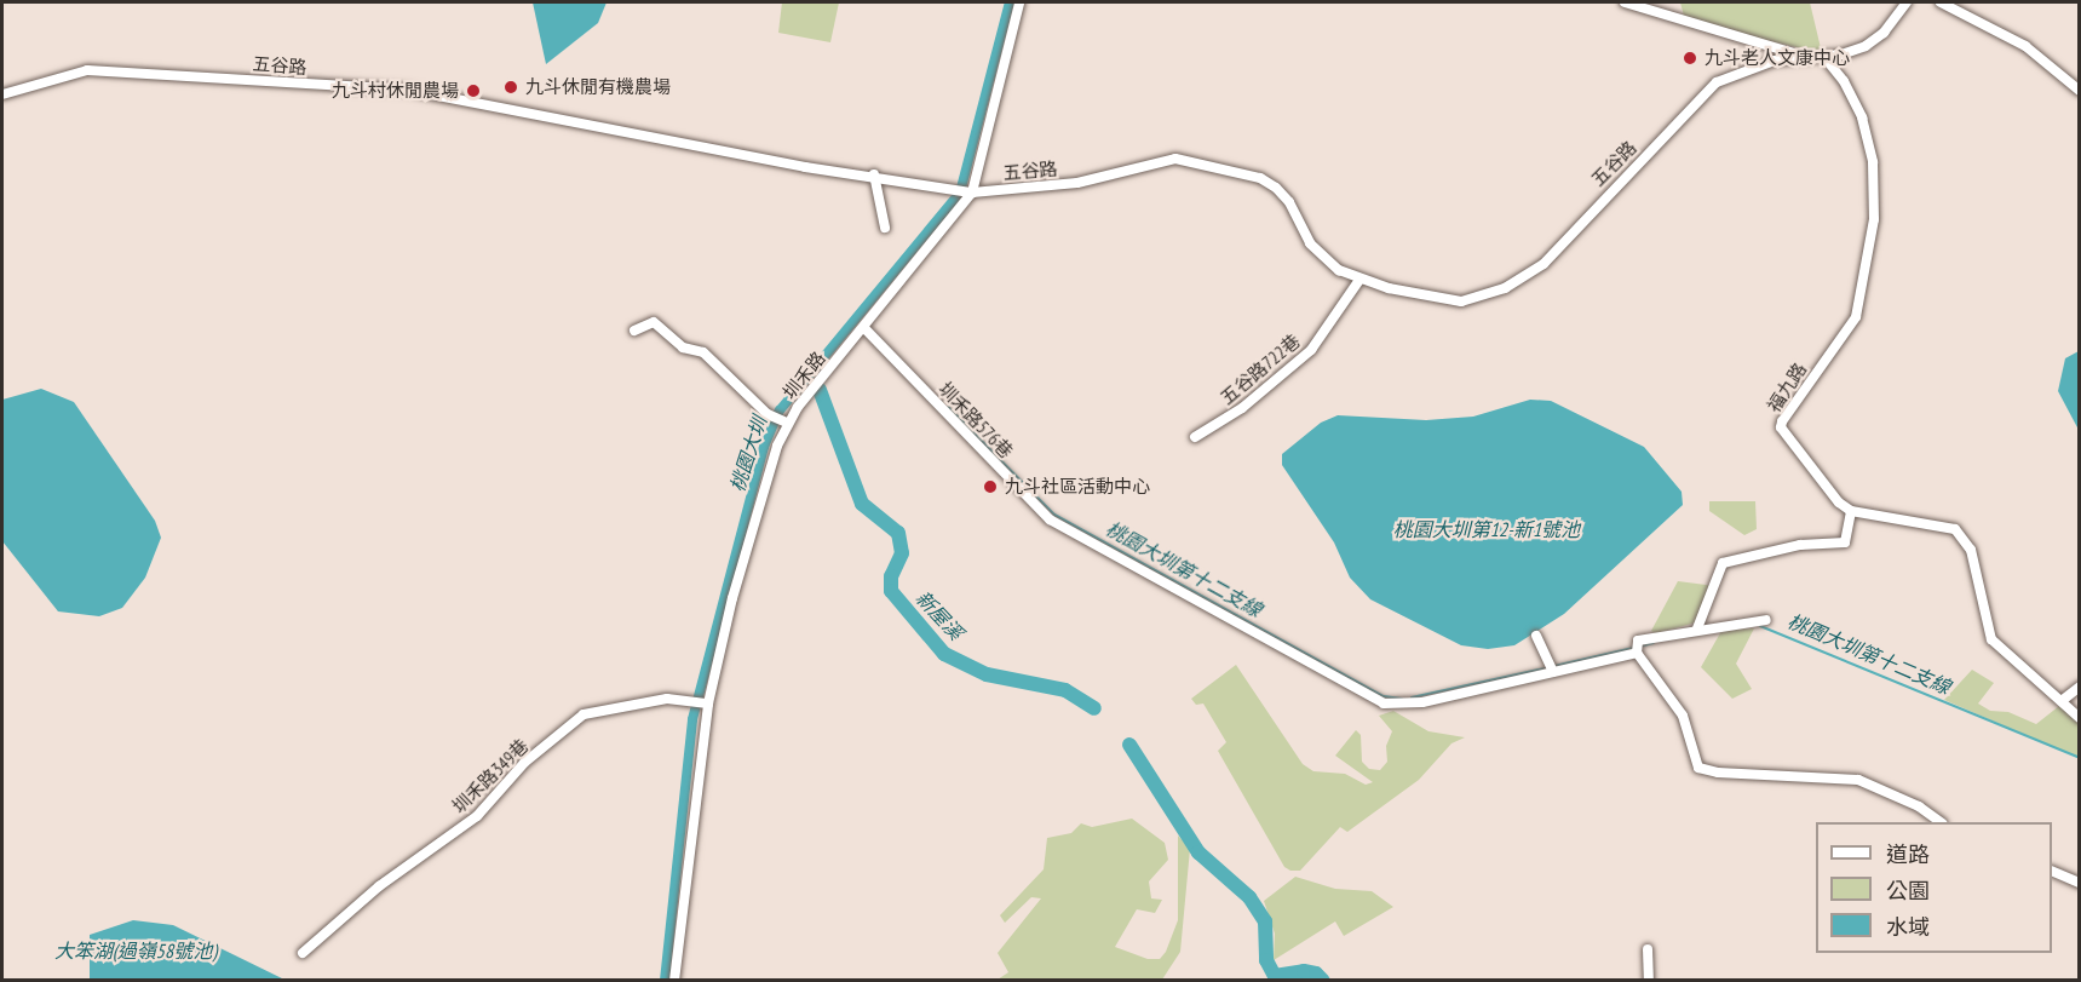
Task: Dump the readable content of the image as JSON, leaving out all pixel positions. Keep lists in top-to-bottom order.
{
  "streets": {
    "street": [
      "五谷路",
      "五谷路722巷",
      "圳禾路",
      "福九路",
      "圳禾路576巷",
      "圳禾路349巷"
    ]
  },
  "crossings": [
    ["五谷路", "五谷路722巷"],
    ["五谷路", "圳禾路"],
    ["五谷路", "福九路"],
    ["圳禾路", "圳禾路576巷"],
    ["圳禾路", "圳禾路349巷"]
  ],
  "water": [
    "桃園大圳",
    "桃園大圳第12-新1號池",
    "桃園大圳第十二支線",
    "新屋溪",
    "大笨湖(過嶺58號池)"
  ],
  "places": [
    "九斗老人文康中心",
    "九斗休閒有機農場",
    "九斗村休閒農場",
    "九斗社區活動中心"
  ],
  "legend": ["道路", "公園", "水域"]
}
